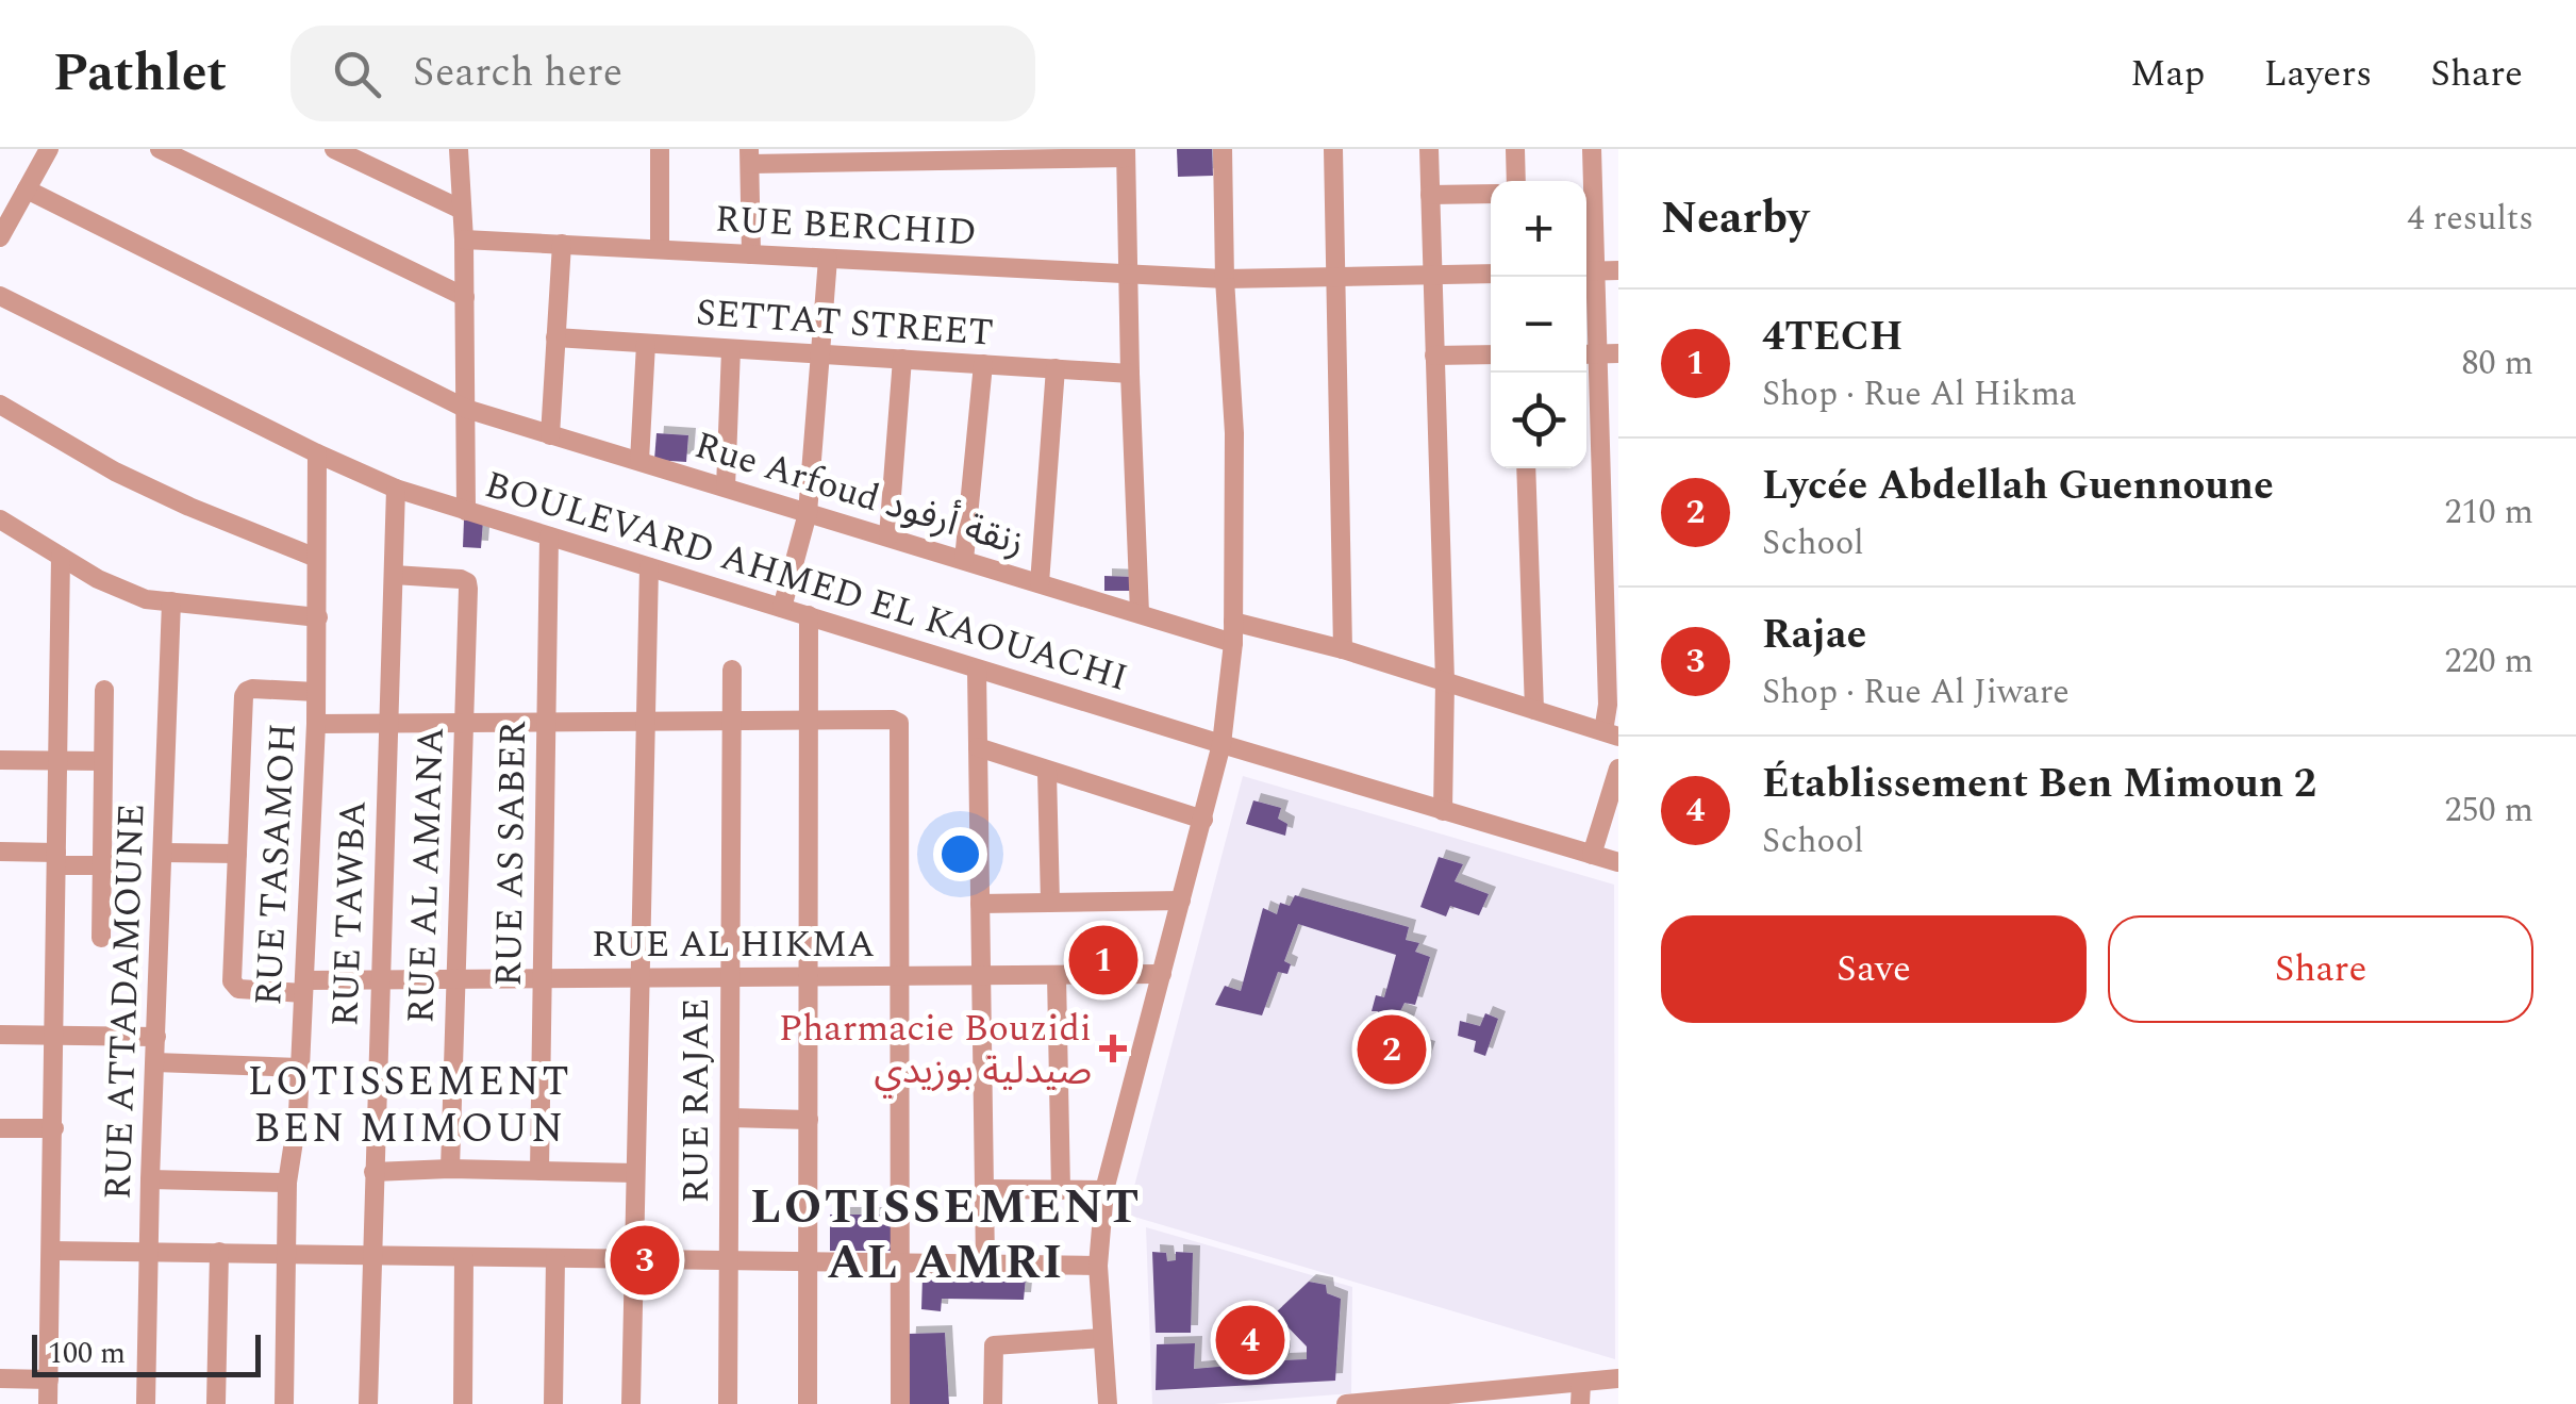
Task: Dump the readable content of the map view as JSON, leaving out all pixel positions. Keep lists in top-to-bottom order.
{
  "streets": {
    "street": [
      "RUE BERCHID",
      "SETTAT STREET",
      "Rue Arfoud زنقة أرفود",
      "BOULEVARD AHMED EL KAOUACHI",
      "RUE AS SABER",
      "RUE TASAMOH",
      "RUE AL AMANA",
      "RUE TAWBA",
      "RUE AL HIKMA",
      "RUE ATTADAMOUNE",
      "RUE RAJAE"
    ]
  },
  "crossings": [
    ["BOULEVARD AHMED EL KAOUACHI", "RUE AS SABER"],
    ["BOULEVARD AHMED EL KAOUACHI", "RUE TASAMOH"],
    ["BOULEVARD AHMED EL KAOUACHI", "RUE TAWBA"],
    ["RUE AS SABER", "RUE AL HIKMA"],
    ["RUE TASAMOH", "RUE AL HIKMA"],
    ["RUE AL AMANA", "RUE TAWBA"],
    ["RUE AL AMANA", "RUE AL HIKMA"],
    ["RUE TAWBA", "RUE AL HIKMA"],
    ["RUE AL HIKMA", "RUE RAJAE"]
  ],
  "districts": ["LOTISSEMENT BEN MIMOUN", "LOTISSEMENT AL AMRI"],
  "places": {
    "health": ["Pharmacie Bouzidi صيدلية بوزيدي"]
  },
  "scale_bar": "100 m",
  "page": {
    "header": "Pathlet",
    "search": "Search here",
    "nav": ["Map", "Layers", "Share"],
    "heading": ["Nearby", "4 results"],
    "map_buttons": ["+", "−"],
    "list": [
      {
        "mark": "1",
        "name": "4TECH",
        "note": "Shop · Rue Al Hikma",
        "value": "80 m"
      },
      {
        "mark": "2",
        "name": "Lycée Abdellah Guennoune",
        "note": "School",
        "value": "210 m"
      },
      {
        "mark": "3",
        "name": "Rajae",
        "note": "Shop · Rue Al Jiware",
        "value": "220 m"
      },
      {
        "mark": "4",
        "name": "Établissement Ben Mimoun 2",
        "note": "School",
        "value": "250 m"
      }
    ],
    "buttons": ["Save", "Share"],
    "pins": [
      "1",
      "2",
      "3",
      "4"
    ],
    "scale": "100 m"
  }
}
